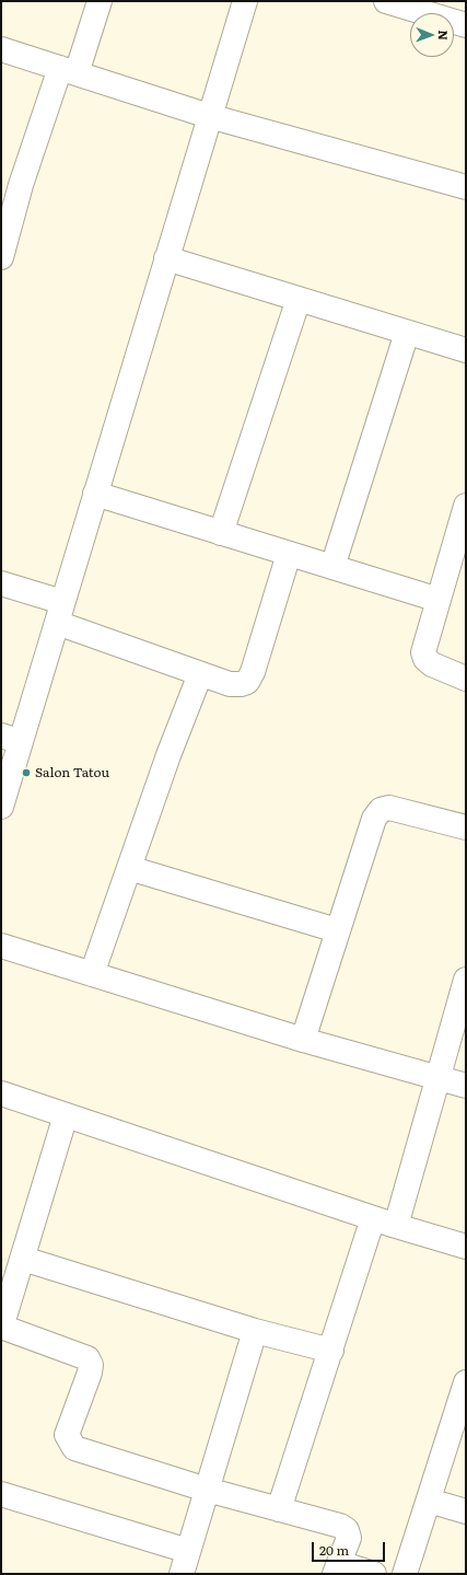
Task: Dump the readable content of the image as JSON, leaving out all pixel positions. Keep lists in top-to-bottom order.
{
  "places": ["Salon Tatou"],
  "scale_bar": "20 m",
  "north": "right"
}
